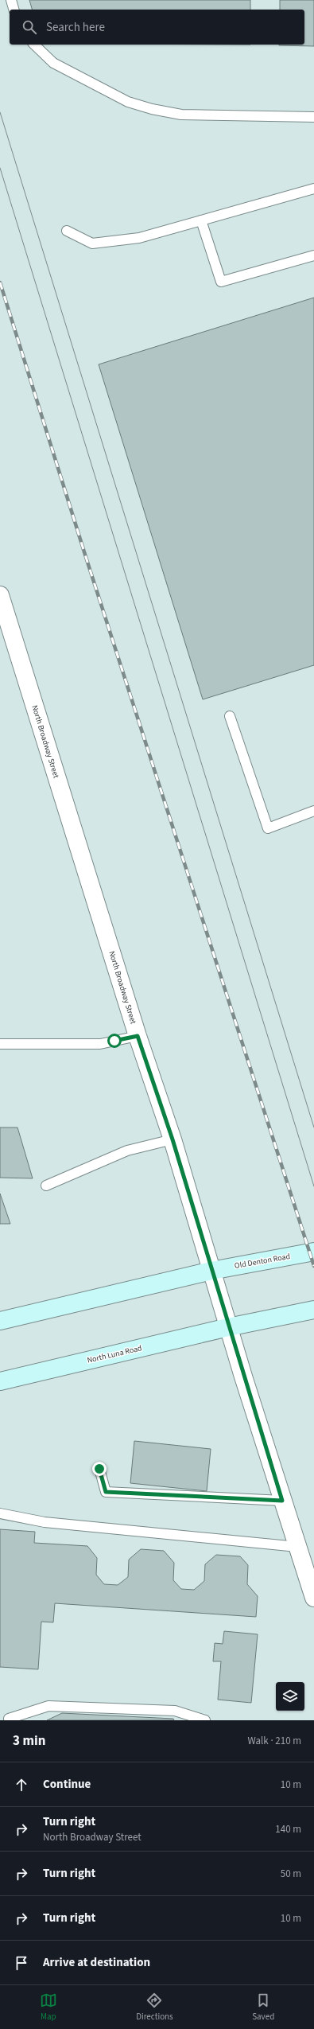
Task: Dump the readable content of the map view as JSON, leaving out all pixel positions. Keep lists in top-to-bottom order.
{
  "streets": {
    "main road": ["Old Denton Road", "North Luna Road"],
    "street": ["North Broadway Street"]
  },
  "crossings": [
    ["North Broadway Street", "Old Denton Road"],
    ["North Broadway Street", "North Luna Road"]
  ],
  "page": {
    "search": "Search here",
    "heading": ["3 min", "Walk · 210 m"],
    "list": [
      ["Continue", "10 m"],
      ["Turn right", "North Broadway Street", "140 m"],
      ["Turn right", "50 m"],
      ["Turn right", "10 m"],
      "Arrive at destination"
    ],
    "nav": ["Map", "Directions", "Saved"]
  }
}
